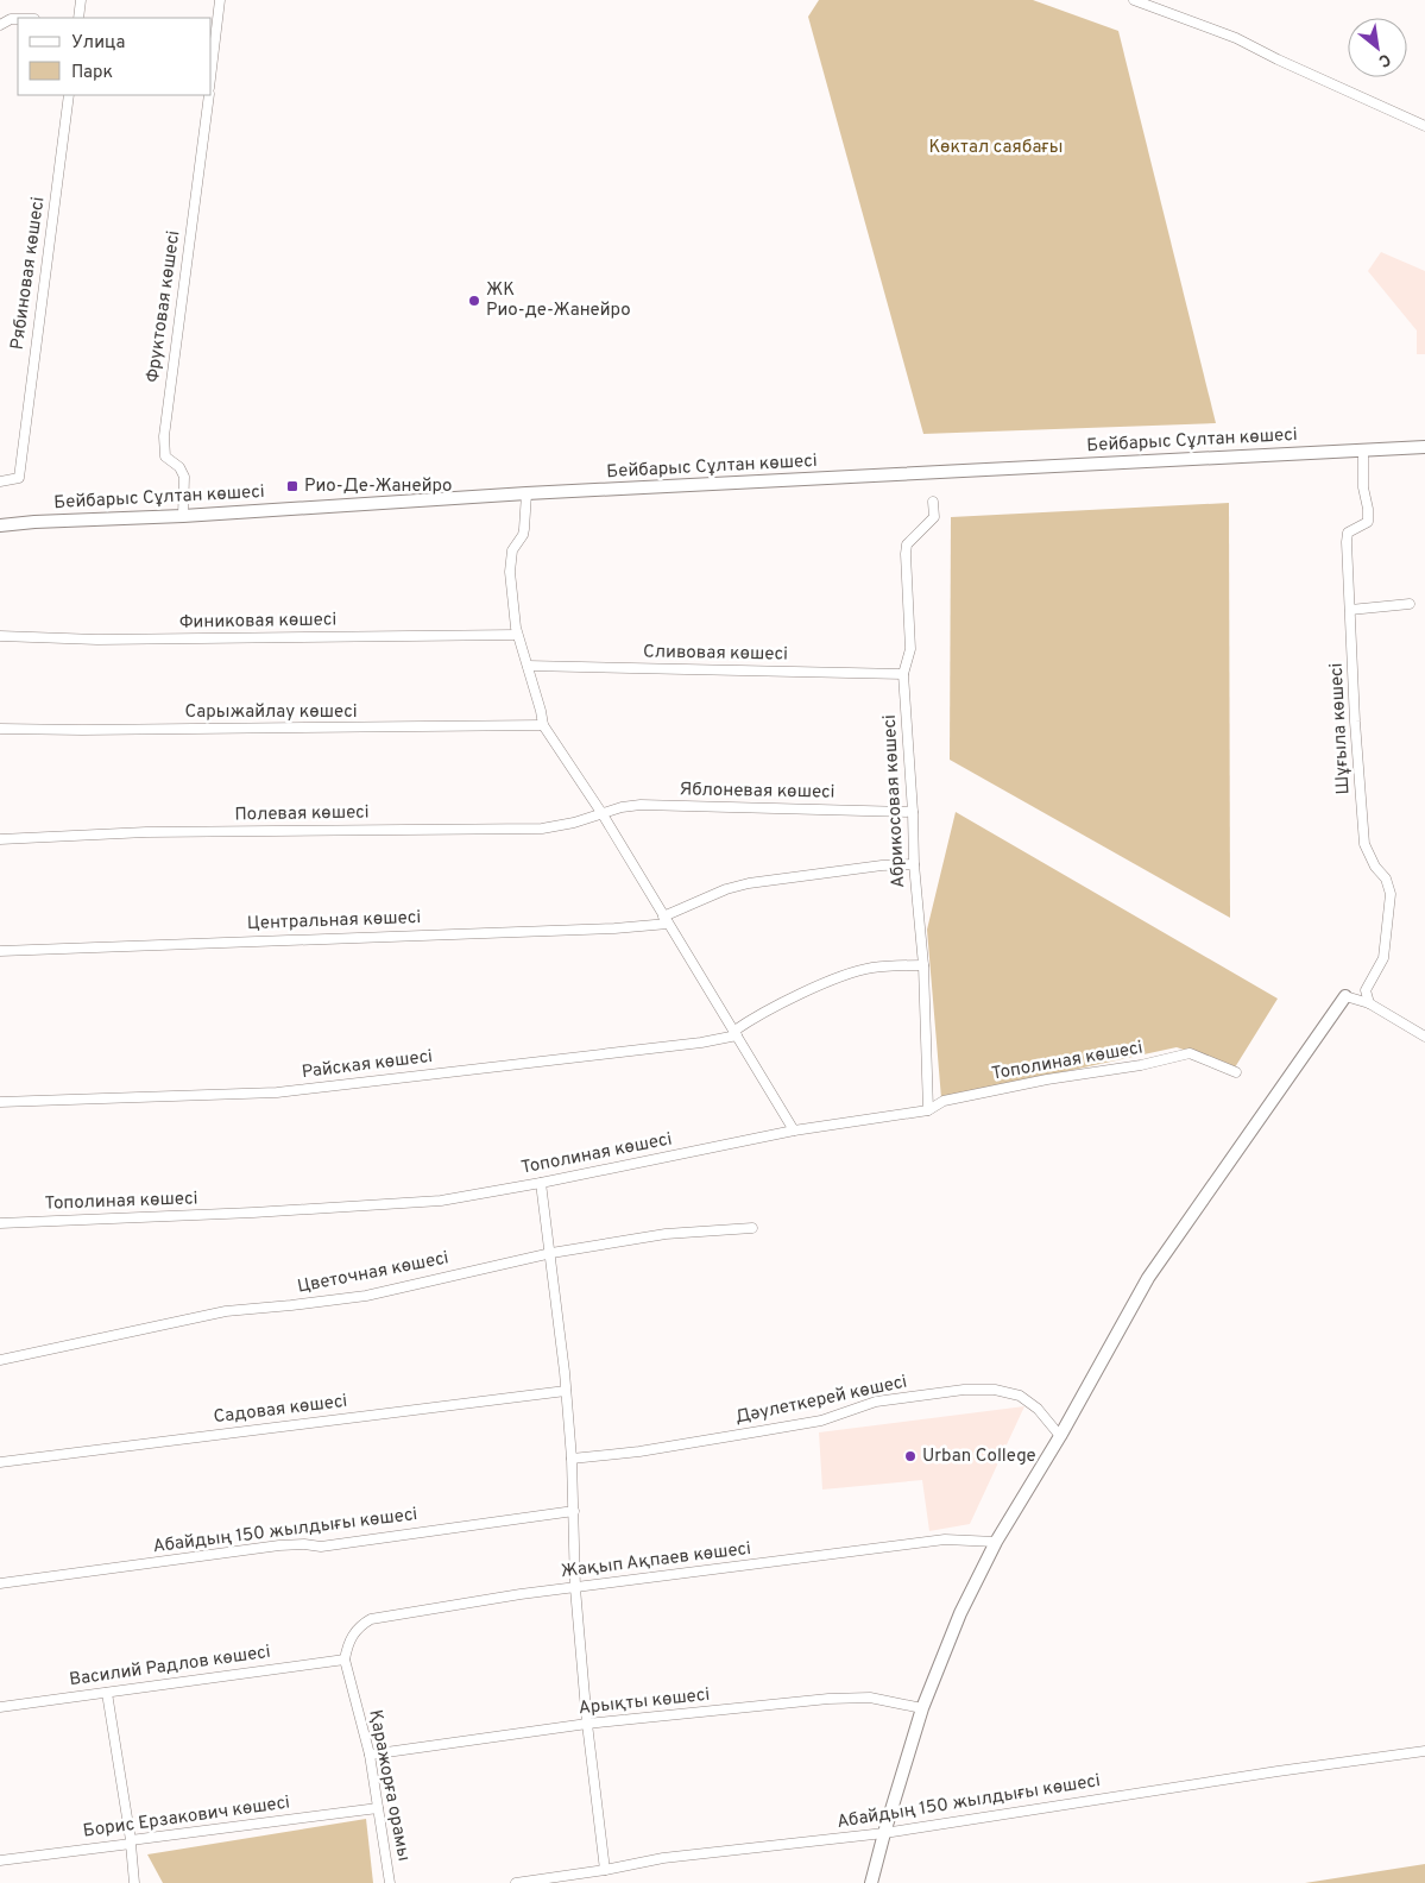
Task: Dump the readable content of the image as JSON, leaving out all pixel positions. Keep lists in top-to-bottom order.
{
  "streets": {
    "street": [
      "Рябиновая көшесі",
      "Фруктовая көшесі",
      "Бейбарыс Сұлтан көшесі",
      "Финиковая көшесі",
      "Сливовая көшесі",
      "Сарыжайлау көшесі",
      "Шұғыла көшесі",
      "Яблоневая көшесі",
      "Абрикосовая көшесі",
      "Полевая көшесі",
      "Центральная көшесі",
      "Тополиная көшесі",
      "Райская көшесі",
      "Цветочная көшесі",
      "Дәулеткерей көшесі",
      "Садовая көшесі",
      "Абайдың 150 жылдығы көшесі",
      "Жақып Ақпаев көшесі",
      "Василий Радлов көшесі",
      "Арықты көшесі",
      "Қаражорға орамы",
      "Борис Ерзакович көшесі"
    ]
  },
  "crossings": [
    ["Фруктовая көшесі", "Бейбарыс Сұлтан көшесі"],
    ["Бейбарыс Сұлтан көшесі", "Шұғыла көшесі"],
    ["Сливовая көшесі", "Абрикосовая көшесі"],
    ["Яблоневая көшесі", "Абрикосовая көшесі"],
    ["Яблоневая көшесі", "Полевая көшесі"],
    ["Абрикосовая көшесі", "Центральная көшесі"],
    ["Абрикосовая көшесі", "Тополиная көшесі"],
    ["Жақып Ақпаев көшесі", "Василий Радлов көшесі"],
    ["Жақып Ақпаев көшесі", "Қаражорға орамы"],
    ["Василий Радлов көшесі", "Қаражорға орамы"],
    ["Арықты көшесі", "Қаражорға орамы"],
    ["Қаражорға орамы", "Борис Ерзакович көшесі"]
  ],
  "parks": ["Көктал саябағы"],
  "places": {
    "other": ["ЖК Рио-де-Жанейро", "Urban College"],
    "transit": ["Рио-Де-Жанейро"]
  },
  "legend": ["Улица", "Парк"],
  "north": "bottom right"
}
